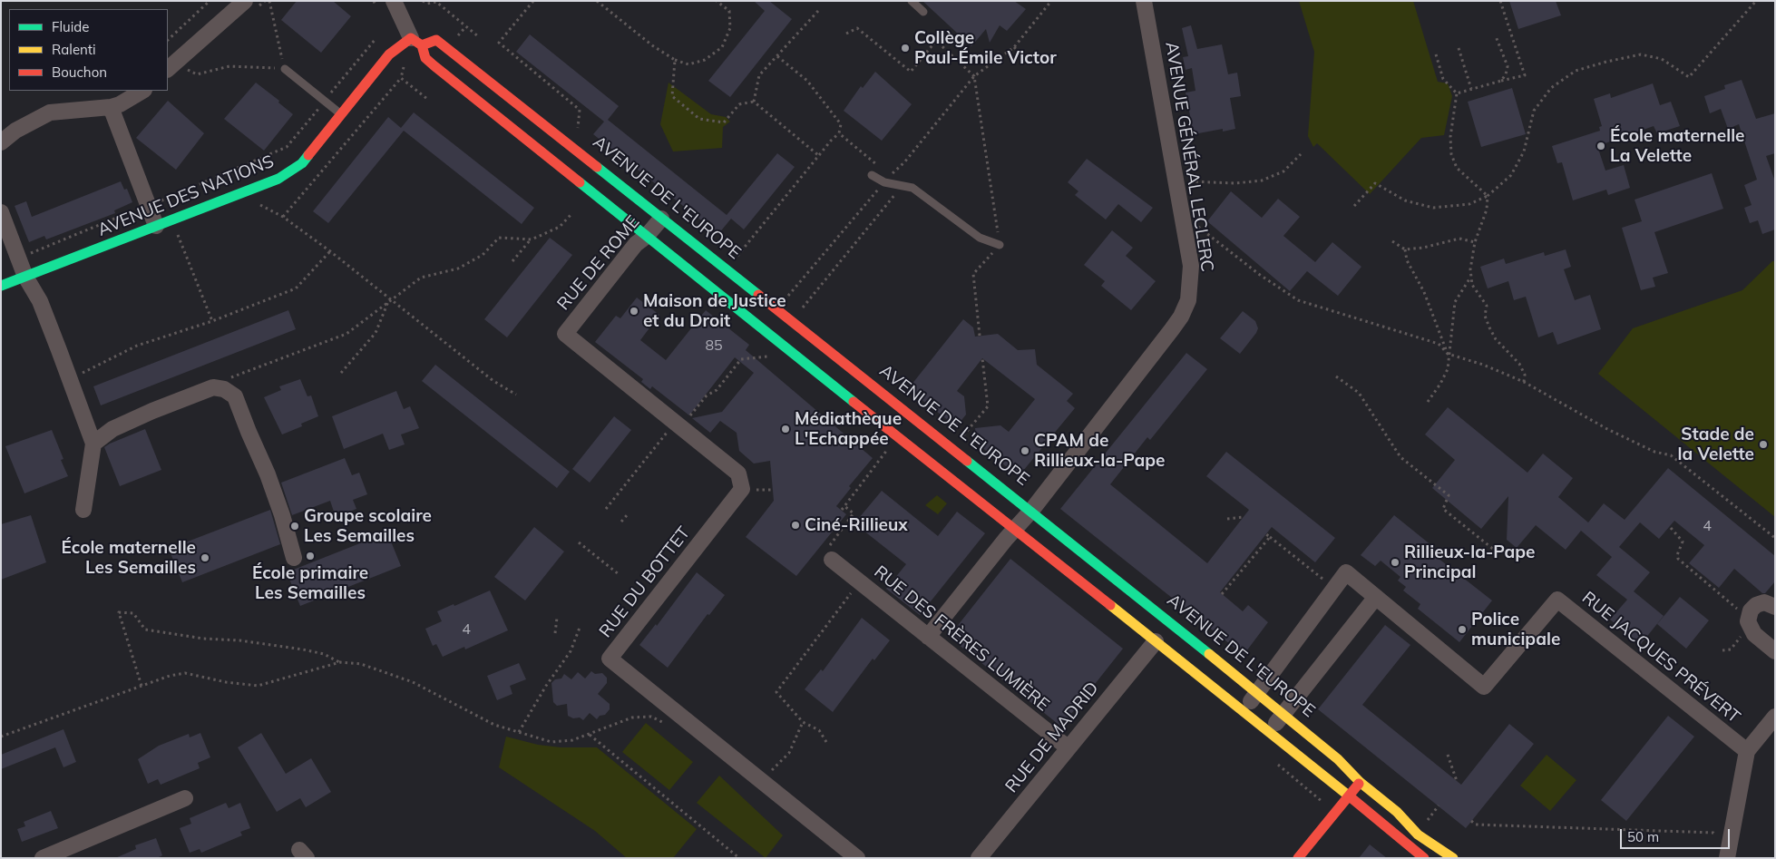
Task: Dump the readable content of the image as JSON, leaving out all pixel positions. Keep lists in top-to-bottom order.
{
  "streets": {
    "street": [
      "AVENUE GÉNÉRAL LECLERC",
      "AVENUE DES NATIONS",
      "AVENUE DE L'EUROPE",
      "RUE DE ROME",
      "RUE DU BOTTET",
      "RUE DES FRÈRES LUMIÈRE",
      "RUE JACQUES PRÉVERT",
      "RUE DE MADRID"
    ]
  },
  "crossings": [
    ["AVENUE GÉNÉRAL LECLERC", "AVENUE DE L'EUROPE"],
    ["AVENUE GÉNÉRAL LECLERC", "RUE DES FRÈRES LUMIÈRE"],
    ["AVENUE DES NATIONS", "AVENUE DE L'EUROPE"],
    ["AVENUE DE L'EUROPE", "RUE DE ROME"],
    ["AVENUE DE L'EUROPE", "RUE JACQUES PRÉVERT"],
    ["RUE DE ROME", "RUE DU BOTTET"],
    ["RUE DES FRÈRES LUMIÈRE", "RUE DE MADRID"]
  ],
  "places": [
    "Collège Paul-Émile Victor",
    "École maternelle La Velette",
    "Maison de Justice et du Droit",
    "Médiathèque L'Echappée",
    "Stade de la Velette",
    "CPAM de Rillieux-la-Pape",
    "Ciné-Rillieux",
    "Groupe scolaire Les Semailles",
    "École primaire Les Semailles",
    "École maternelle Les Semailles",
    "Rillieux-la-Pape Principal",
    "Police municipale"
  ],
  "house_numbers": ["85", "4", "4"],
  "legend": ["Fluide", "Ralenti", "Bouchon"],
  "scale_bar": "50 m"
}
